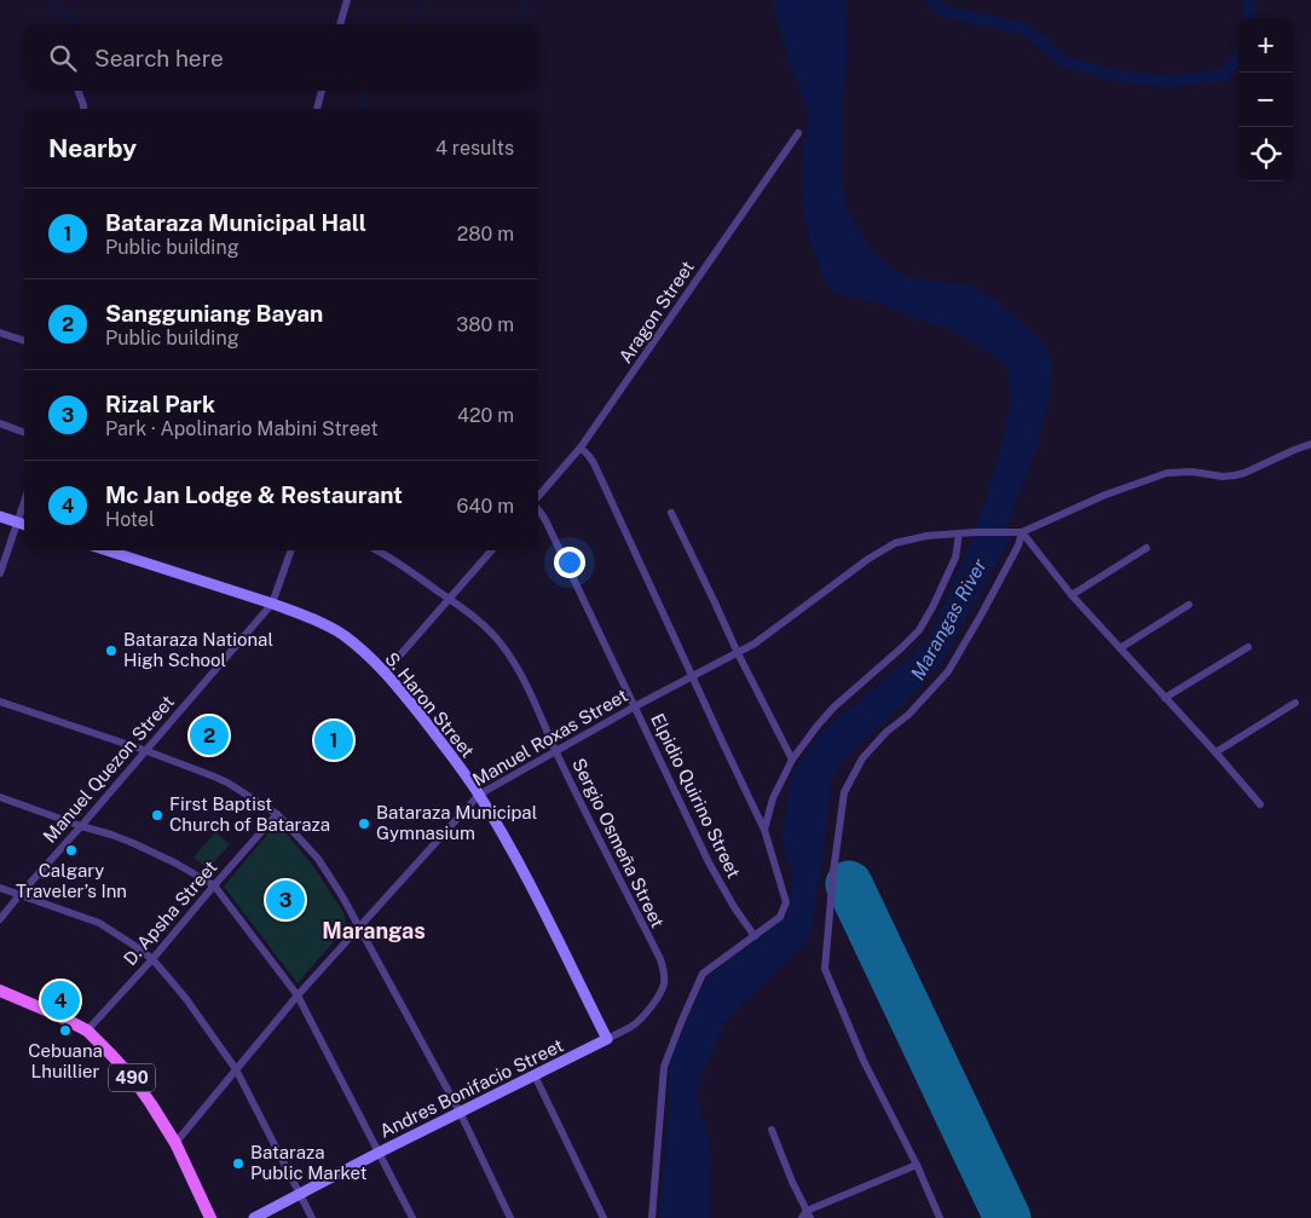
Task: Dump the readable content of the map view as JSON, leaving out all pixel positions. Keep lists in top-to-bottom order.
{
  "streets": {
    "main road": ["490"],
    "street": [
      "Aragon Street",
      "S. Haron Street",
      "Manuel Roxas Street",
      "Manuel Quezon Street",
      "Elpidio Quirino Street",
      "Sergio Osmeña Street",
      "D. Apsha Street",
      "Andres Bonifacio Street"
    ]
  },
  "crossings": [
    ["S. Haron Street", "Manuel Roxas Street"],
    ["S. Haron Street", "Manuel Quezon Street"],
    ["S. Haron Street", "Sergio Osmeña Street"],
    ["S. Haron Street", "Andres Bonifacio Street"],
    ["Manuel Roxas Street", "Elpidio Quirino Street"],
    ["Manuel Roxas Street", "Sergio Osmeña Street"],
    ["Manuel Roxas Street", "490"],
    ["Sergio Osmeña Street", "Andres Bonifacio Street"],
    ["D. Apsha Street", "490"]
  ],
  "districts": ["Marangas"],
  "water": ["Marangas River"],
  "places": [
    "Bataraza National High School",
    "First Baptist Church of Bataraza",
    "Bataraza Municipal Gymnasium",
    "Calgary Traveler’s Inn",
    "Cebuana Lhuillier",
    "Bataraza Public Market"
  ],
  "page": {
    "map_buttons": ["+", "−"],
    "search": "Search here",
    "heading": ["Nearby", "4 results"],
    "list": [
      {
        "mark": "1",
        "name": "Bataraza Municipal Hall",
        "note": "Public building",
        "value": "280 m"
      },
      {
        "mark": "2",
        "name": "Sangguniang Bayan",
        "note": "Public building",
        "value": "380 m"
      },
      {
        "mark": "3",
        "name": "Rizal Park",
        "note": "Park · Apolinario Mabini Street",
        "value": "420 m"
      },
      {
        "mark": "4",
        "name": "Mc Jan Lodge & Restaurant",
        "note": "Hotel",
        "value": "640 m"
      }
    ],
    "pins": [
      "2",
      "1",
      "3",
      "4"
    ]
  }
}
